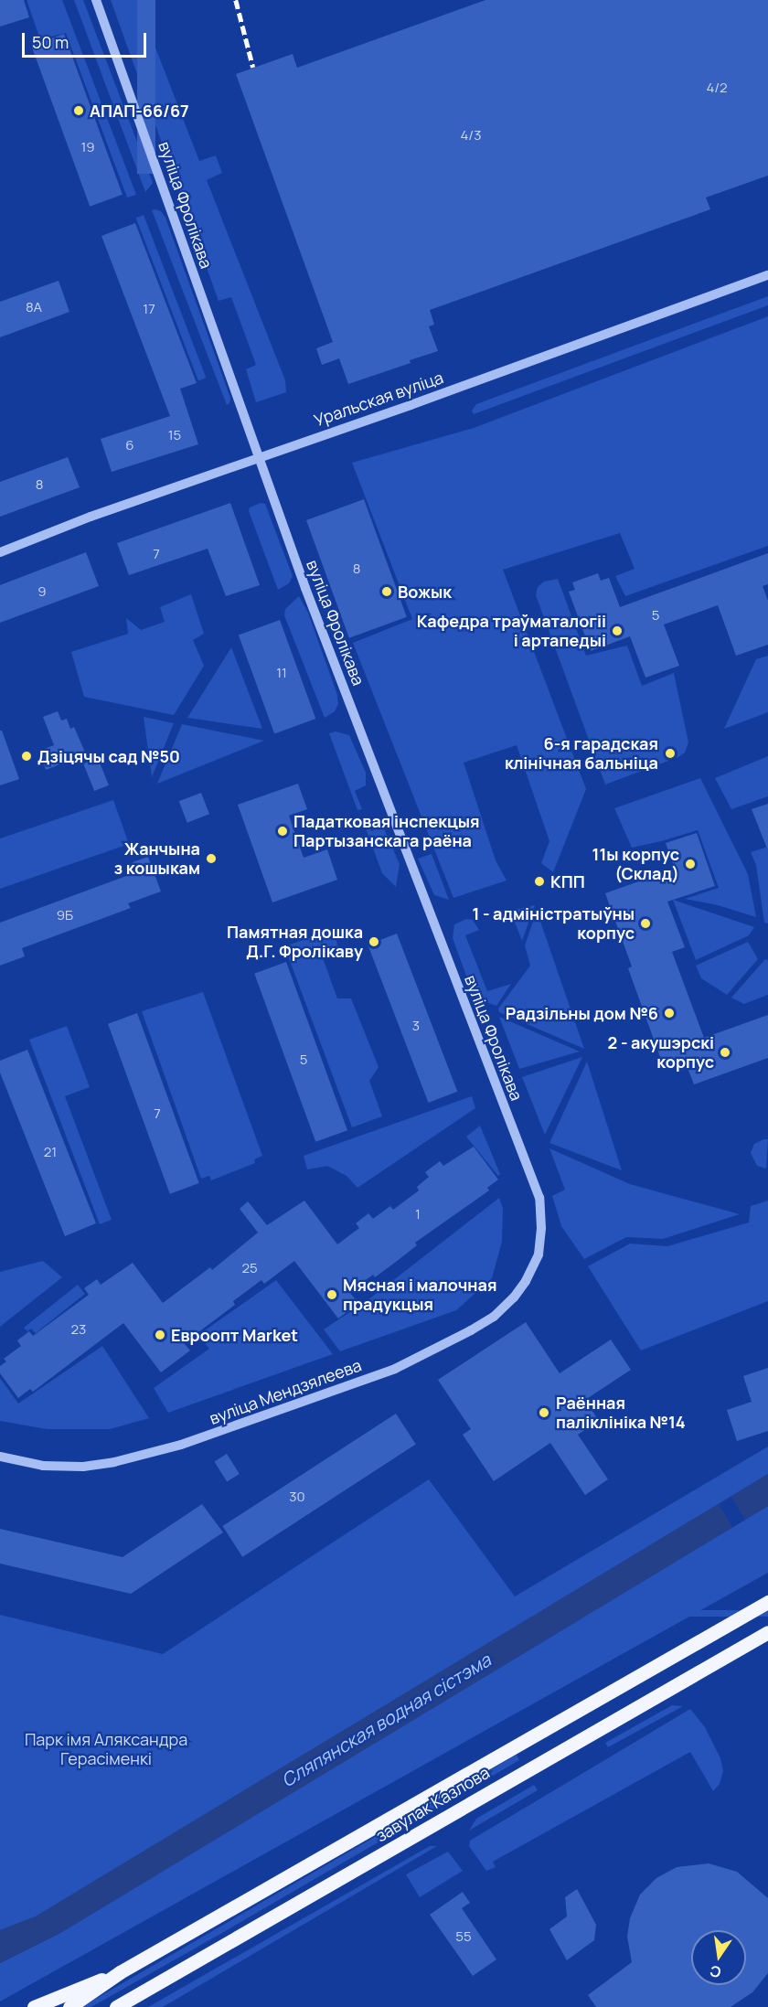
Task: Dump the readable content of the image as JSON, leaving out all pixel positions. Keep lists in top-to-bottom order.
{
  "streets": {
    "main road": ["завулак Казлова"],
    "street": ["вуліца Фролікава", "Уральская вуліца", "вуліца Мендзялеева"]
  },
  "crossings": [
    ["вуліца Фролікава", "Уральская вуліца"],
    ["вуліца Фролікава", "вуліца Мендзялеева"]
  ],
  "water": ["Сляпянская водная сістэма"],
  "parks": ["Парк імя Аляксандра Герасіменкі"],
  "places": [
    "АПАП-66/67",
    "Вожык",
    "Кафедра траўматалогіі і артапедыі",
    "6-я гарадская клінічная бальніца",
    "Дзіцячы сад №50",
    "Падатковая інспекцыя Партызанскага раёна",
    "Жанчына з кошыкам",
    "11ы корпус (Склад)",
    "КПП",
    "1 - адміністратыўны корпус",
    "Памятная дошка Д.Г. Фролікаву",
    "Радзільны дом №6",
    "2 - акушэрскі корпус",
    "Мясная і малочная прадукцыя",
    "Евроопт Market",
    "Раённая паліклініка №14"
  ],
  "house_numbers": [
    "4/2",
    "4/3",
    "19",
    "8А",
    "17",
    "15",
    "6",
    "8",
    "7",
    "8",
    "9",
    "5",
    "11",
    "9Б",
    "3",
    "5",
    "7",
    "21",
    "1",
    "25",
    "23",
    "30",
    "55"
  ],
  "scale_bar": "50 m",
  "north": "bottom"
}
